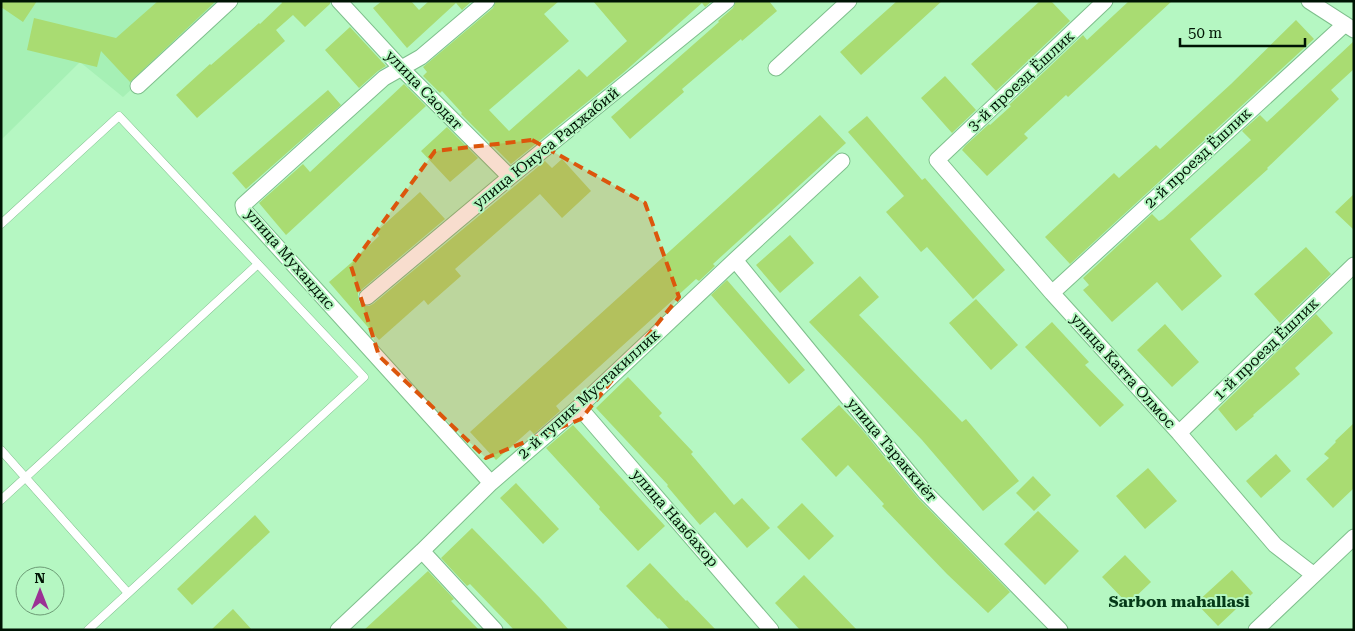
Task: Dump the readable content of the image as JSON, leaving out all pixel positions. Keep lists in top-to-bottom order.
{
  "streets": {
    "street": [
      "3-й проезд Ёшлик",
      "улица Саодат",
      "улица Юнуса Раджабий",
      "2-й проезд Ёшлик",
      "улица Мухандис",
      "1-й проезд Ёшлик",
      "улица Катта Олмос",
      "2-й тупик Мустакиллик",
      "улица Тараккиёт",
      "улица Навбахор"
    ]
  },
  "crossings": [
    ["3-й проезд Ёшлик", "улица Катта Олмос"],
    ["улица Саодат", "улица Юнуса Раджабий"],
    ["улица Саодат", "улица Мухандис"],
    ["2-й проезд Ёшлик", "улица Катта Олмос"],
    ["улица Мухандис", "2-й тупик Мустакиллик"],
    ["1-й проезд Ёшлик", "улица Катта Олмос"],
    ["2-й тупик Мустакиллик", "улица Тараккиёт"],
    ["2-й тупик Мустакиллик", "улица Навбахор"]
  ],
  "districts": ["Sarbon mahallasi"],
  "scale_bar": "50 m",
  "north": "top"
}
